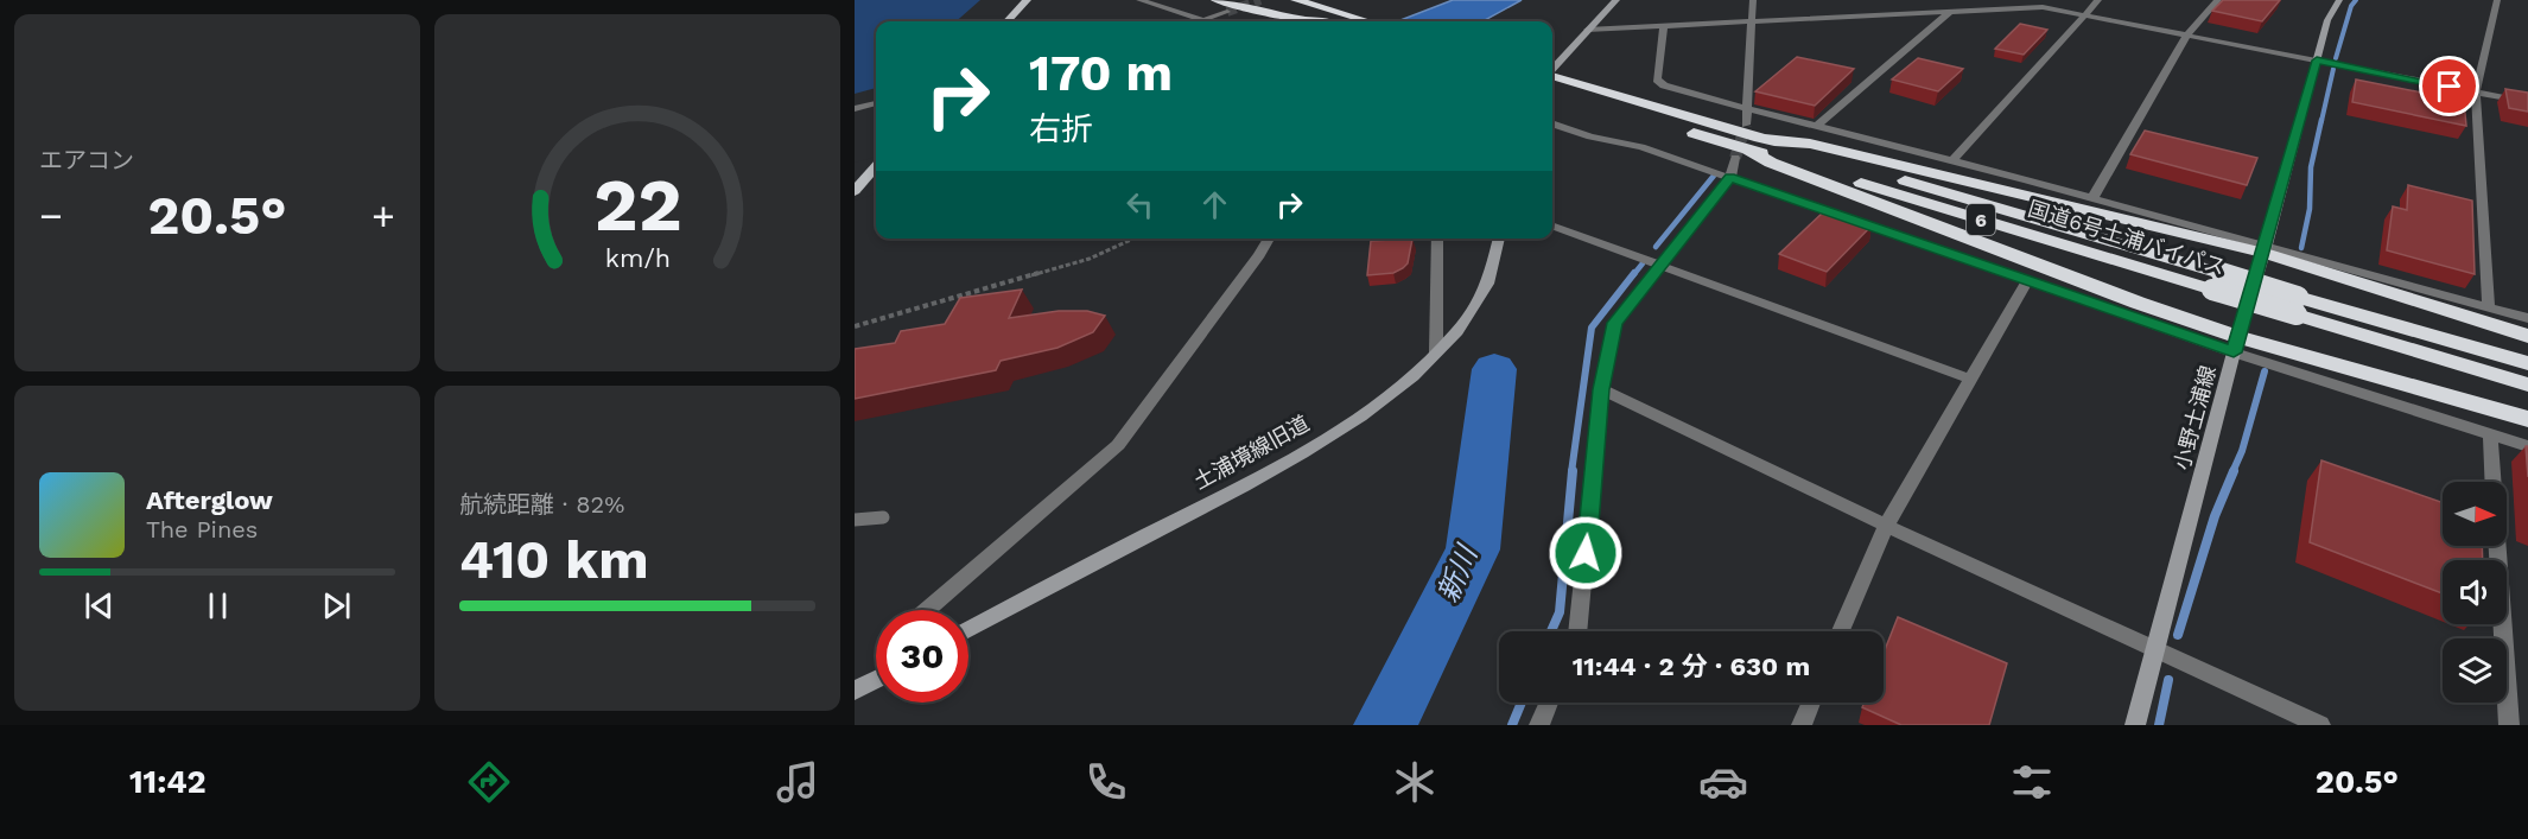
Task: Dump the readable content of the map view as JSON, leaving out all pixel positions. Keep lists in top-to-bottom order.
{
  "streets": {
    "highway": ["6", "国道6号土浦バイパス"],
    "main road": ["小野土浦線", "土浦境線旧道"]
  },
  "water": ["新川"],
  "north": "right",
  "page": {
    "tile": [
      "エアコン",
      ["航続距離 · 82%", "410 km"]
    ],
    "turn": ["170 m", "右折"],
    "heat": ["−", "20.5°", "+"],
    "song": ["Afterglow", "The Pines"],
    "limit": "30",
    "trip": "11:44 · 2 分 · 630 m",
    "tabs": ["11:42", "20.5°"],
    "gauge": ["22", "km/h"]
  }
}
